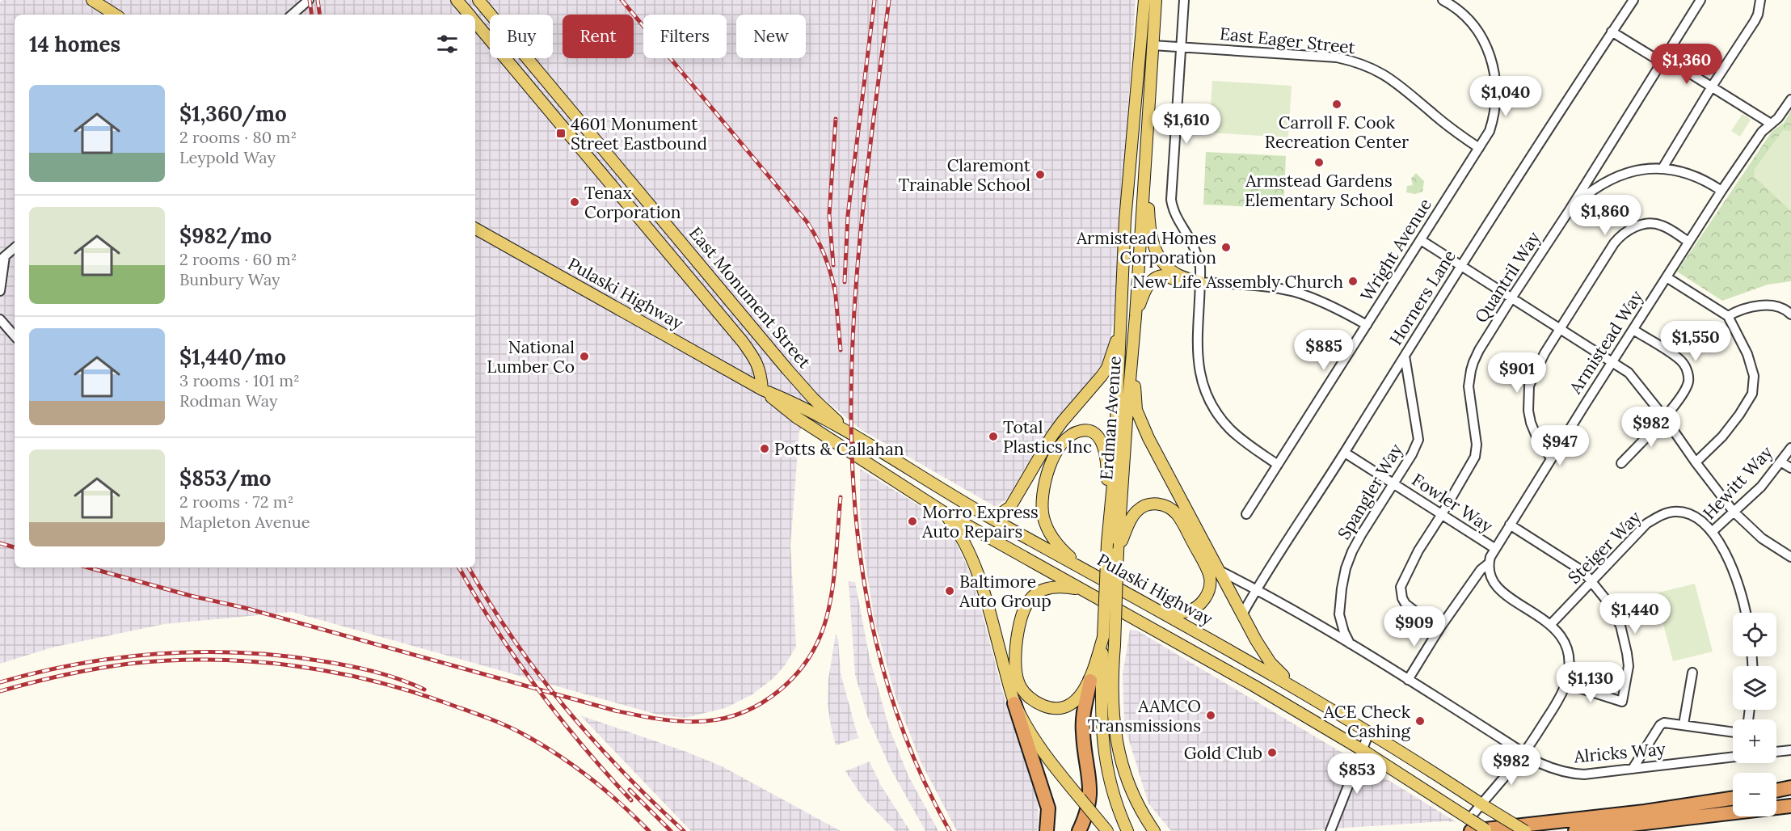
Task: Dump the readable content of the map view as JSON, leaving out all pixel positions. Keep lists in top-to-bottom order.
{
  "streets": {
    "main road": ["Pulaski Highway", "East Monument Street", "Erdman Avenue"],
    "street": [
      "East Eager Street",
      "Wright Avenue",
      "Quantril Way",
      "Horners Lane",
      "Armistead Way",
      "Hewitt Way",
      "Spangler Way",
      "Fowler Way",
      "Steiger Way",
      "Alricks Way"
    ]
  },
  "crossings": [
    ["East Eager Street", "Wright Avenue"],
    ["East Eager Street", "Erdman Avenue"],
    ["Quantril Way", "Armistead Way"],
    ["Quantril Way", "Fowler Way"],
    ["Pulaski Highway", "East Monument Street"],
    ["Horners Lane", "Spangler Way"],
    ["Horners Lane", "Fowler Way"],
    ["Horners Lane", "Alricks Way"],
    ["Armistead Way", "Fowler Way"],
    ["Armistead Way", "Alricks Way"],
    ["Hewitt Way", "Steiger Way"],
    ["Spangler Way", "Fowler Way"],
    ["Spangler Way", "Alricks Way"]
  ],
  "places": {
    "other": [
      "Carroll F. Cook Recreation Center",
      "Armstead Gardens Elementary School",
      "Claremont Trainable School",
      "Tenax Corporation",
      "Armistead Homes Corporation",
      "New Life Assembly Church",
      "National Lumber Co",
      "Total Plastics Inc",
      "Potts & Callahan",
      "Morro Express Auto Repairs",
      "Baltimore Auto Group",
      "AAMCO Transmissions",
      "ACE Check Cashing",
      "Gold Club"
    ],
    "transit": ["4601 Monument Street Eastbound"]
  },
  "page": {
    "chip": [
      "Buy",
      "Rent",
      "Filters",
      "New"
    ],
    "heading": "14 homes",
    "price": [
      "$1,360",
      "$1,040",
      "$1,610",
      "$1,860",
      "$1,550",
      "$885",
      "$901",
      "$982",
      "$947",
      "$1,440",
      "$909",
      "$1,130",
      "$982",
      "$853"
    ],
    "list": [
      {
        "name": "$1,360/mo",
        "note": "2 rooms · 80 m² · Leypold Way"
      },
      {
        "name": "$982/mo",
        "note": "2 rooms · 60 m² · Bunbury Way"
      },
      {
        "name": "$1,440/mo",
        "note": "3 rooms · 101 m² · Rodman Way"
      },
      {
        "name": "$853/mo",
        "note": "2 rooms · 72 m² · Mapleton Avenue"
      }
    ],
    "map_buttons": ["+", "−"]
  }
}
